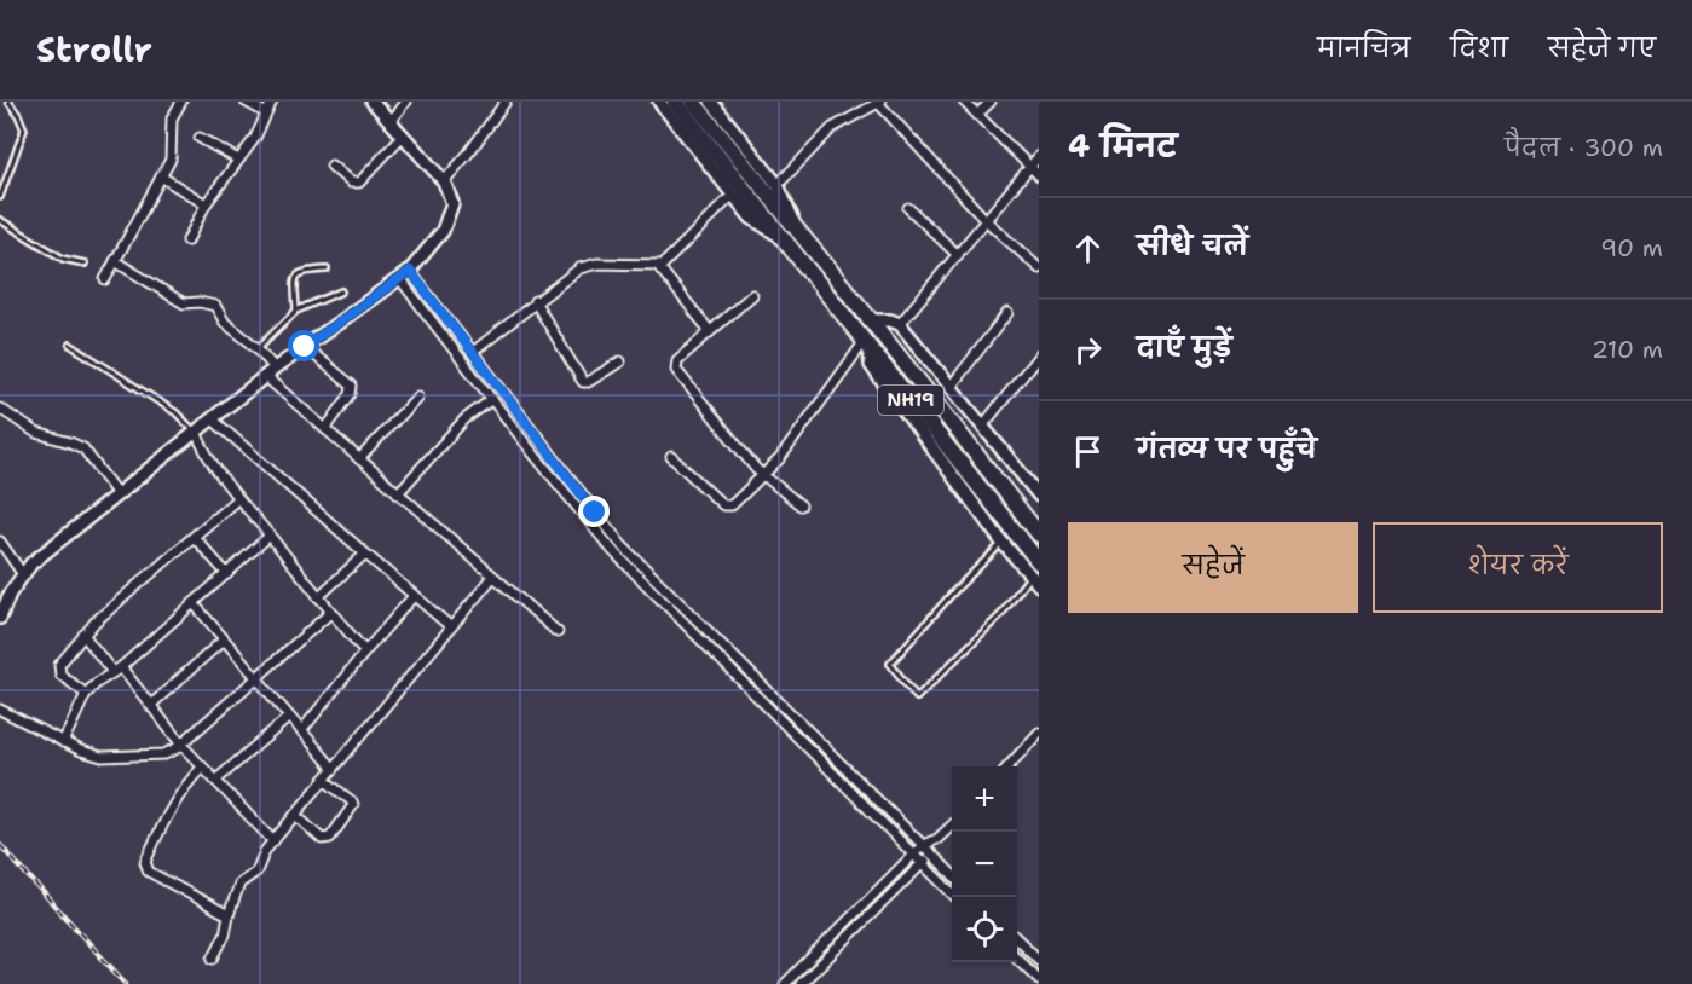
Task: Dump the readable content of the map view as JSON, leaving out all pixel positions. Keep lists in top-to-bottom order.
{
  "streets": {
    "highway": ["NH19"]
  },
  "page": {
    "header": "Strollr",
    "nav": ["मानचित्र", "दिशा", "सहेजे गए"],
    "heading": ["4 मिनट", "पैदल · 300 m"],
    "list": [
      ["सीधे चलें", "90 m"],
      ["दाएँ मुड़ें", "210 m"],
      "गंतव्य पर पहुँचे"
    ],
    "buttons": ["सहेजें", "शेयर करें"],
    "map_buttons": ["+", "−"]
  }
}
